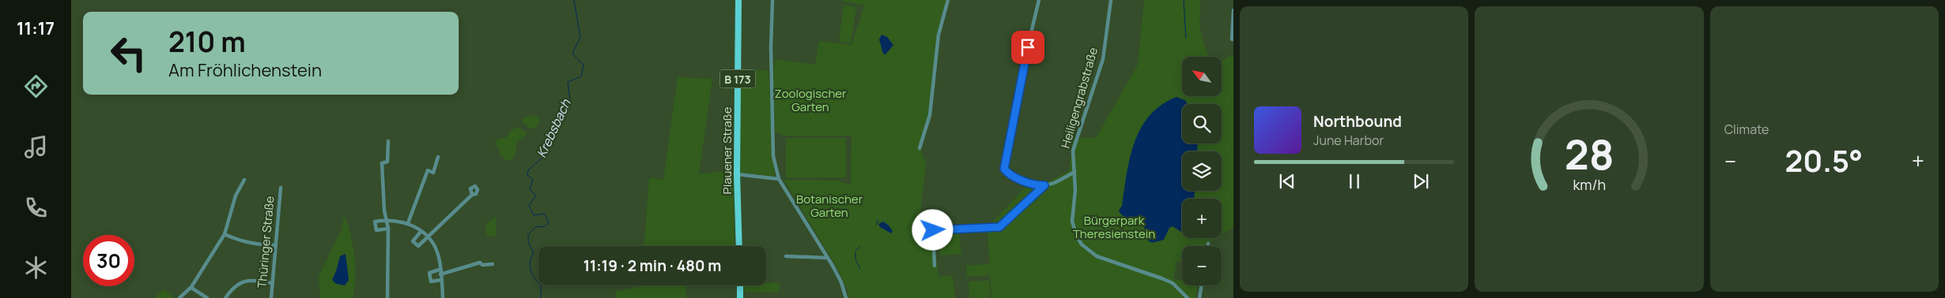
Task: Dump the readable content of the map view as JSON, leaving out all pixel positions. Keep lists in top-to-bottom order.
{
  "streets": {
    "main road": ["B 173", "Plauener Straße"],
    "street": ["Heiligengrabstraße", "Thüringer Straße"]
  },
  "water": ["Krebsbach"],
  "parks": ["Zoologischer Garten", "Botanischer Garten", "Bürgerpark Theresienstein"],
  "north": "top left",
  "page": {
    "tabs": "11:17",
    "tile": "Climate",
    "turn": ["210 m", "Am Fröhlichenstein"],
    "map_buttons": ["+", "−"],
    "song": ["Northbound", "June Harbor"],
    "heat": ["−", "20.5°", "+"],
    "limit": "30",
    "trip": "11:19 · 2 min · 480 m",
    "gauge": ["28", "km/h"]
  }
}
